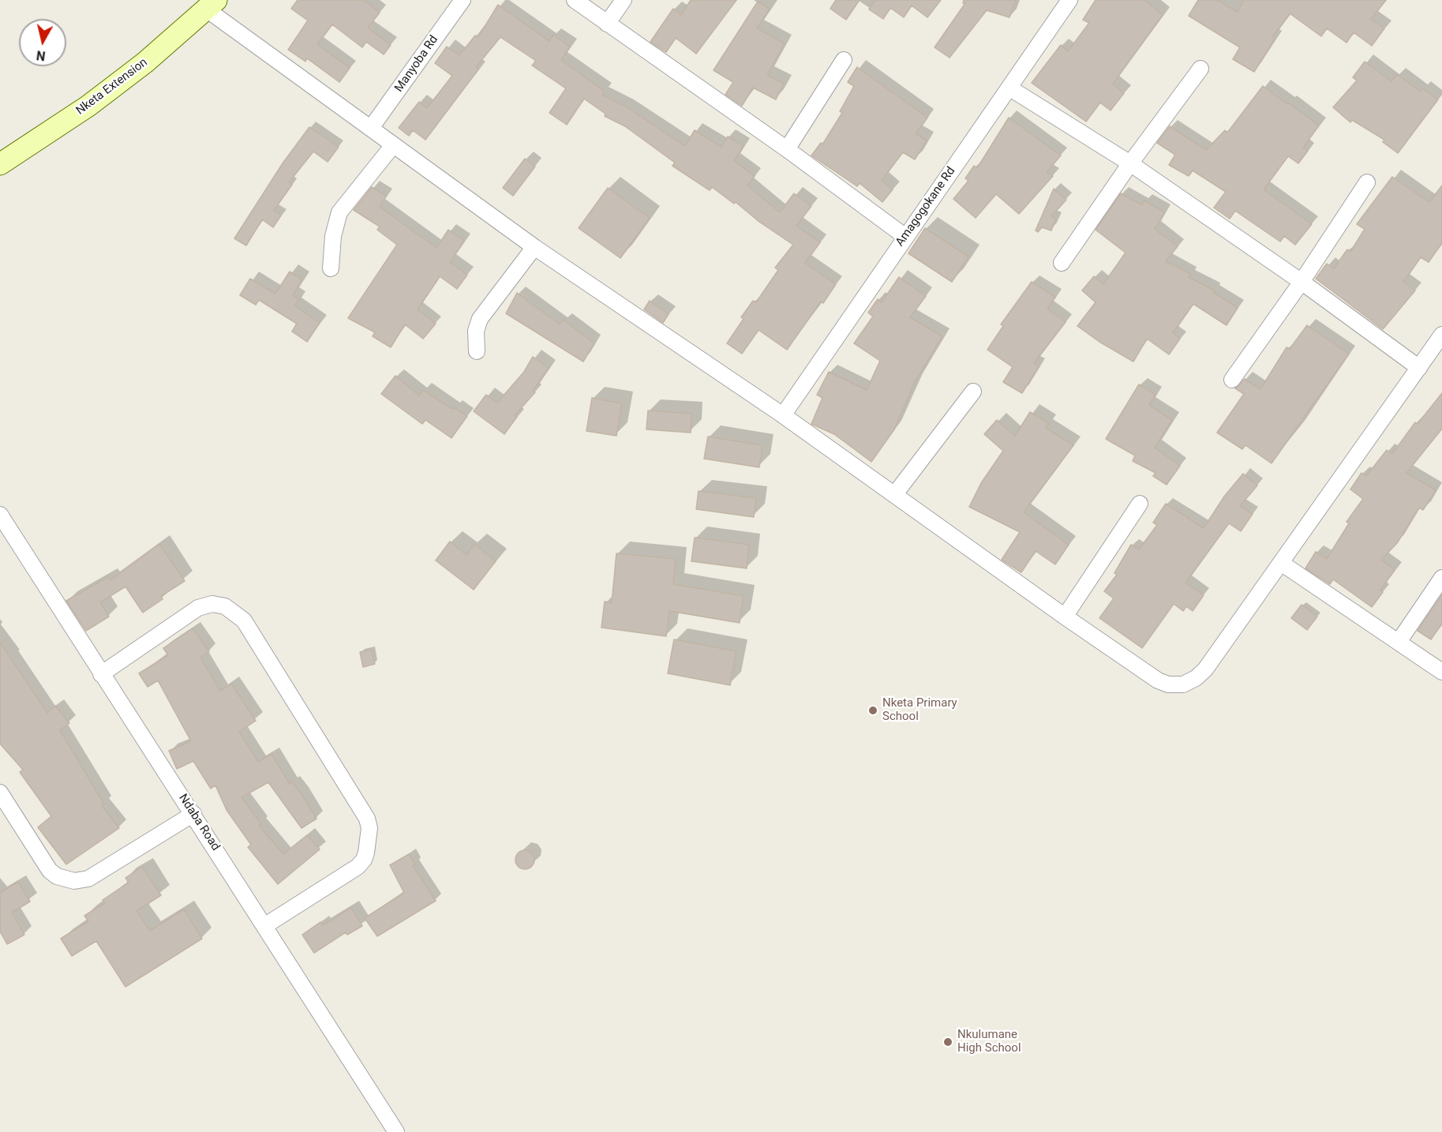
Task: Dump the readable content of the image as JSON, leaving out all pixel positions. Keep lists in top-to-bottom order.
{
  "streets": {
    "street": [
      "Manyoba Rd",
      "Nketa Extension",
      "Amagogokane Rd",
      "Ndaba Road"
    ]
  },
  "places": ["Nketa Primary School", "Nkulumane High School"],
  "north": "bottom"
}
